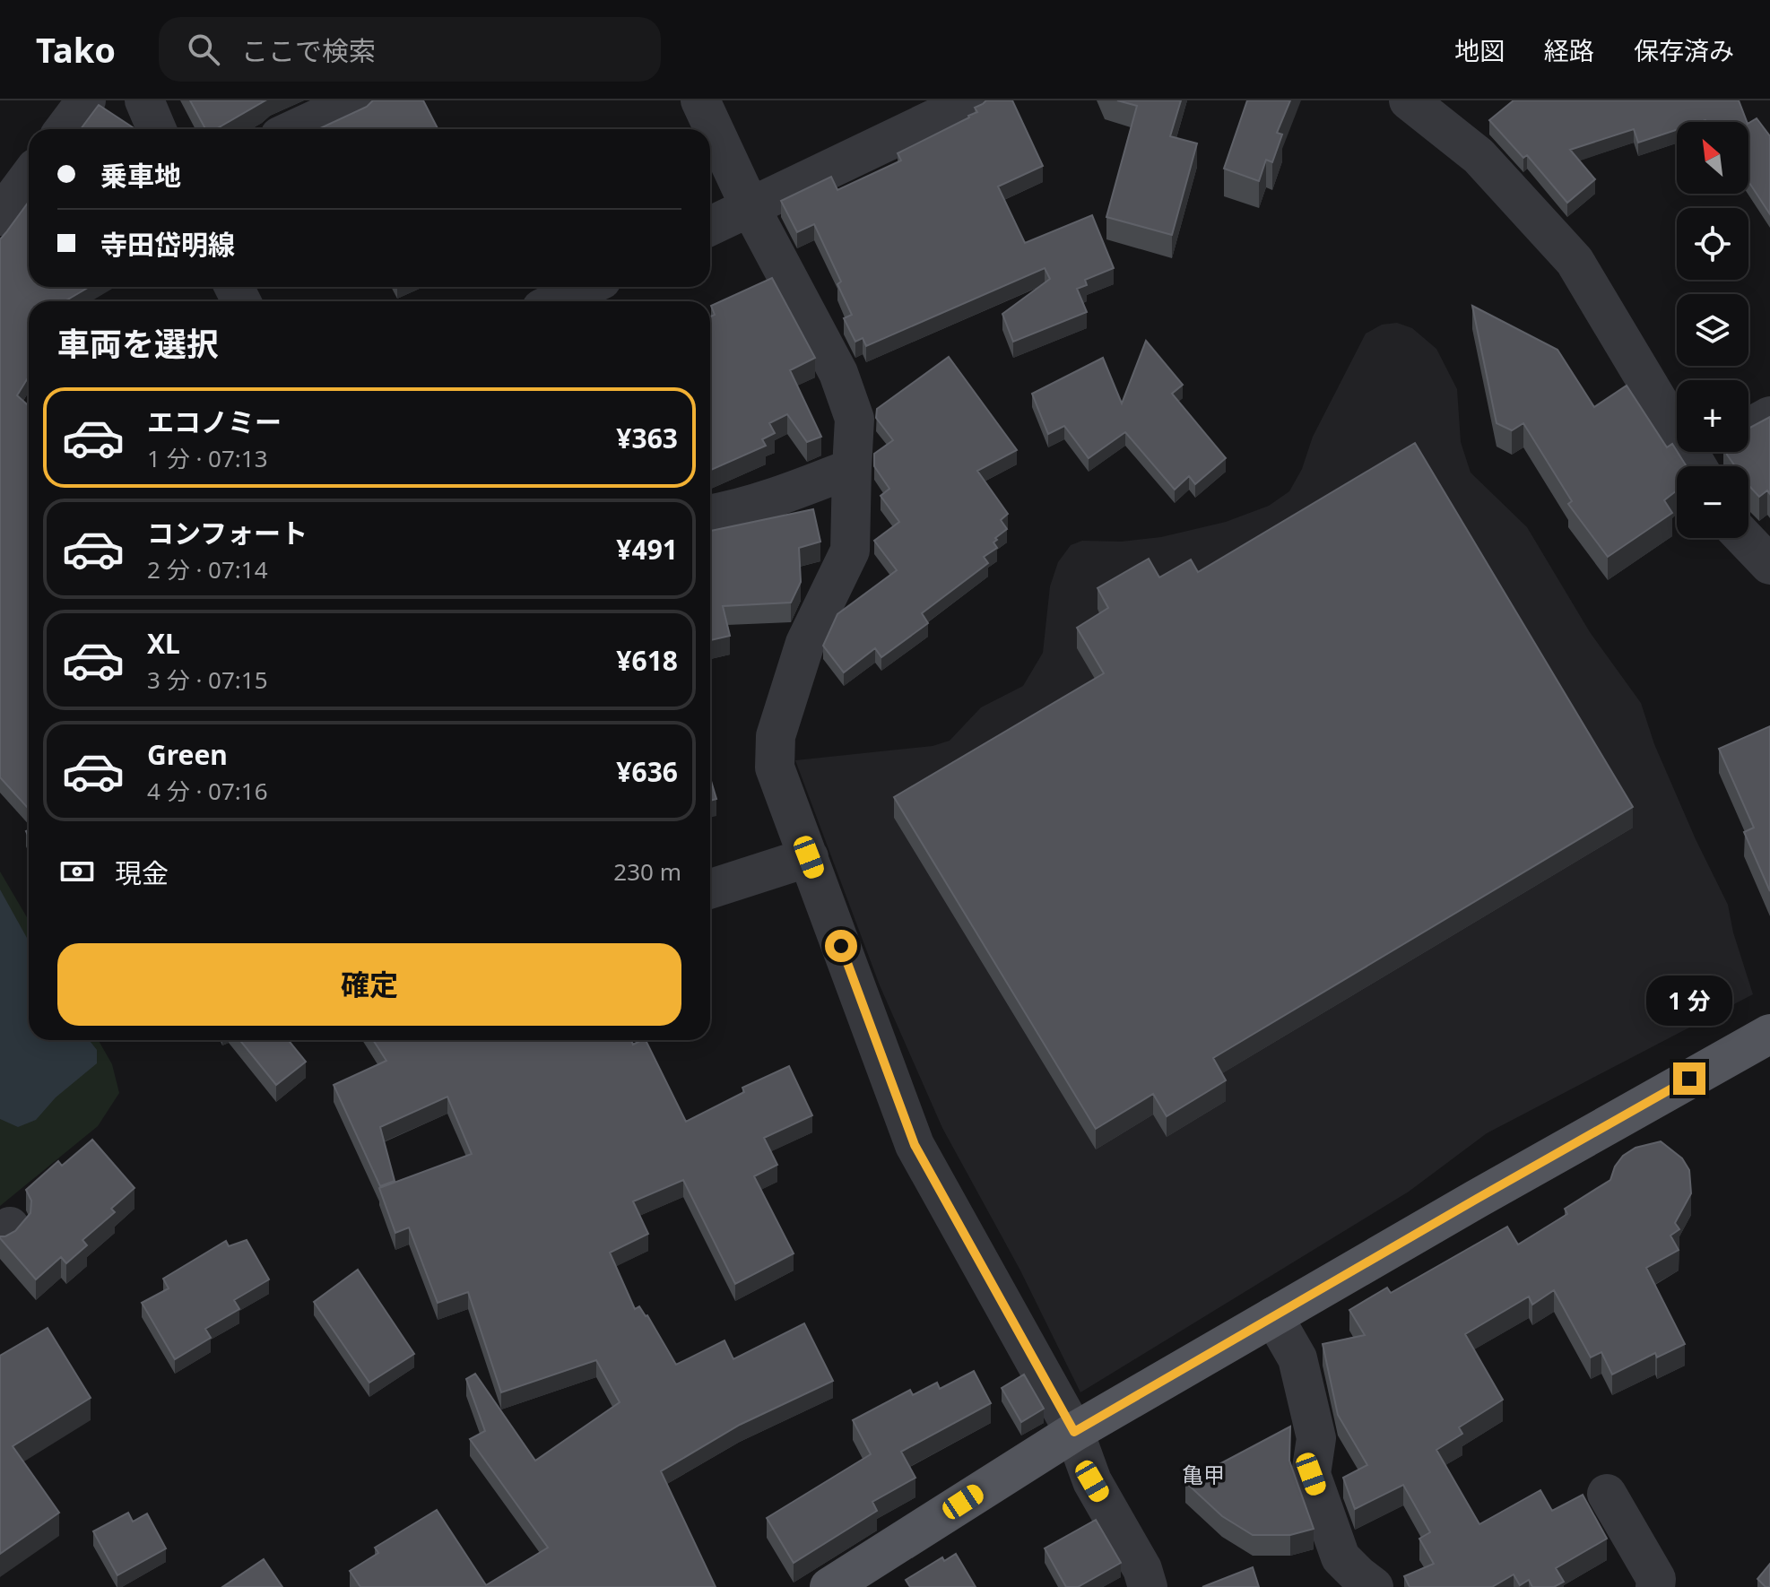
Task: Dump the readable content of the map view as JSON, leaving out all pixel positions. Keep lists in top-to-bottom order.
{
  "districts": ["亀甲"],
  "north": "top left",
  "page": {
    "header": "Tako",
    "search": "ここで検索",
    "nav": ["地図", "経路", "保存済み"],
    "map_buttons": ["+", "−"],
    "banner": ["乗車地", "寺田岱明線"],
    "heading": "車両を選択",
    "list": [
      {
        "name": "エコノミー",
        "note": "1 分 · 07:13",
        "value": "¥363"
      },
      {
        "name": "コンフォート",
        "note": "2 分 · 07:14",
        "value": "¥491"
      },
      {
        "name": "XL",
        "note": "3 分 · 07:15",
        "value": "¥618"
      },
      {
        "name": "Green",
        "note": "4 分 · 07:16",
        "value": "¥636"
      }
    ],
    "pay": ["現金", "230 m"],
    "buttons": "確定",
    "bubble": "1 分"
  }
}
